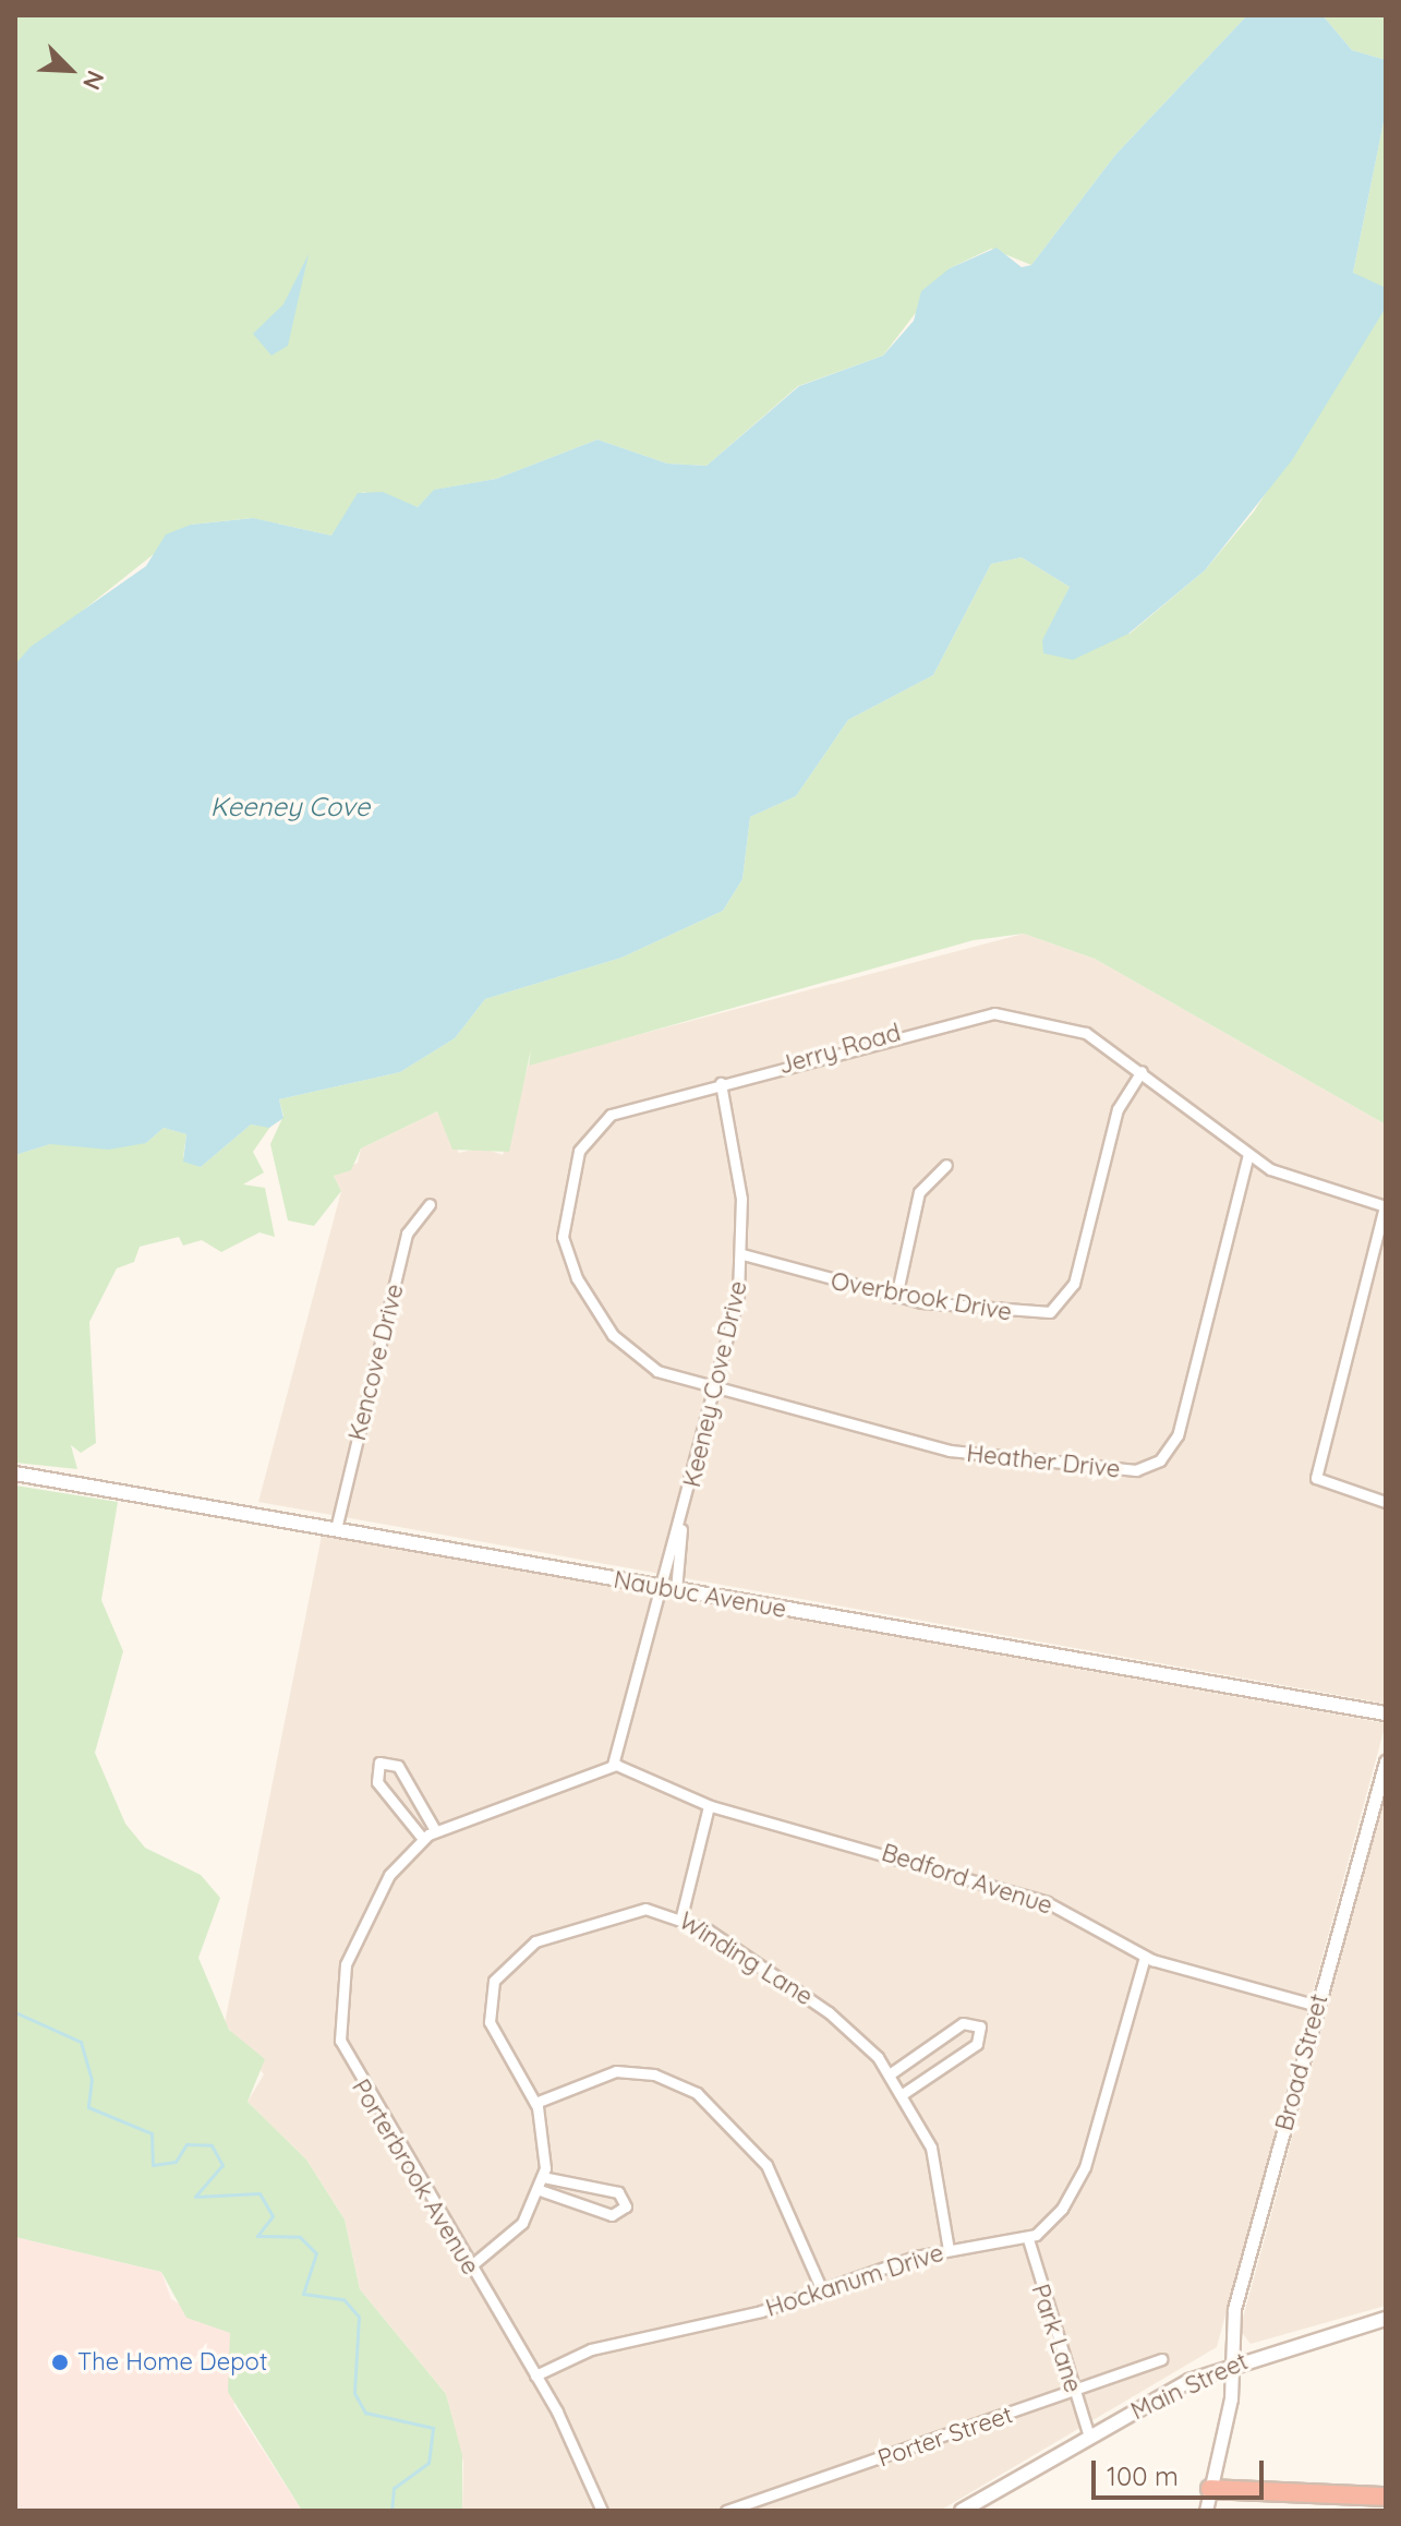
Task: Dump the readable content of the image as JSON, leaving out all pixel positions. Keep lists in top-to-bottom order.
{
  "streets": {
    "main road": ["Naubuc Avenue", "Main Street"],
    "street": [
      "Jerry Road",
      "Overbrook Drive",
      "Kencove Drive",
      "Keeney Cove Drive",
      "Heather Drive",
      "Bedford Avenue",
      "Winding Lane",
      "Broad Street",
      "Porterbrook Avenue",
      "Hockanum Drive",
      "Park Lane",
      "Porter Street"
    ]
  },
  "crossings": [
    ["Jerry Road", "Overbrook Drive"],
    ["Jerry Road", "Keeney Cove Drive"],
    ["Jerry Road", "Heather Drive"],
    ["Overbrook Drive", "Keeney Cove Drive"],
    ["Kencove Drive", "Naubuc Avenue"],
    ["Keeney Cove Drive", "Heather Drive"],
    ["Keeney Cove Drive", "Naubuc Avenue"],
    ["Keeney Cove Drive", "Bedford Avenue"],
    ["Keeney Cove Drive", "Porterbrook Avenue"],
    ["Bedford Avenue", "Broad Street"],
    ["Bedford Avenue", "Porterbrook Avenue"],
    ["Winding Lane", "Porterbrook Avenue"],
    ["Winding Lane", "Hockanum Drive"],
    ["Broad Street", "Main Street"],
    ["Porterbrook Avenue", "Hockanum Drive"],
    ["Hockanum Drive", "Park Lane"],
    ["Park Lane", "Main Street"],
    ["Park Lane", "Porter Street"]
  ],
  "water": ["Keeney Cove"],
  "places": ["The Home Depot"],
  "scale_bar": "100 m",
  "north": "bottom right"
}
